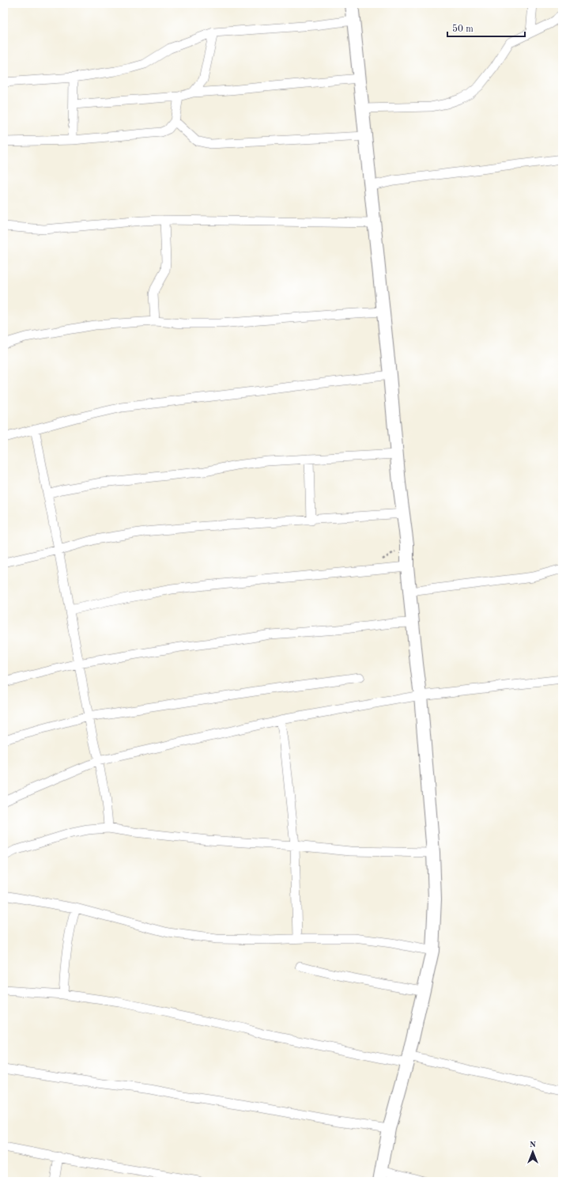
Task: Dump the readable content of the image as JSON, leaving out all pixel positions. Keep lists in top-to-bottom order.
{
  "scale_bar": "50 m",
  "north": "top"
}
